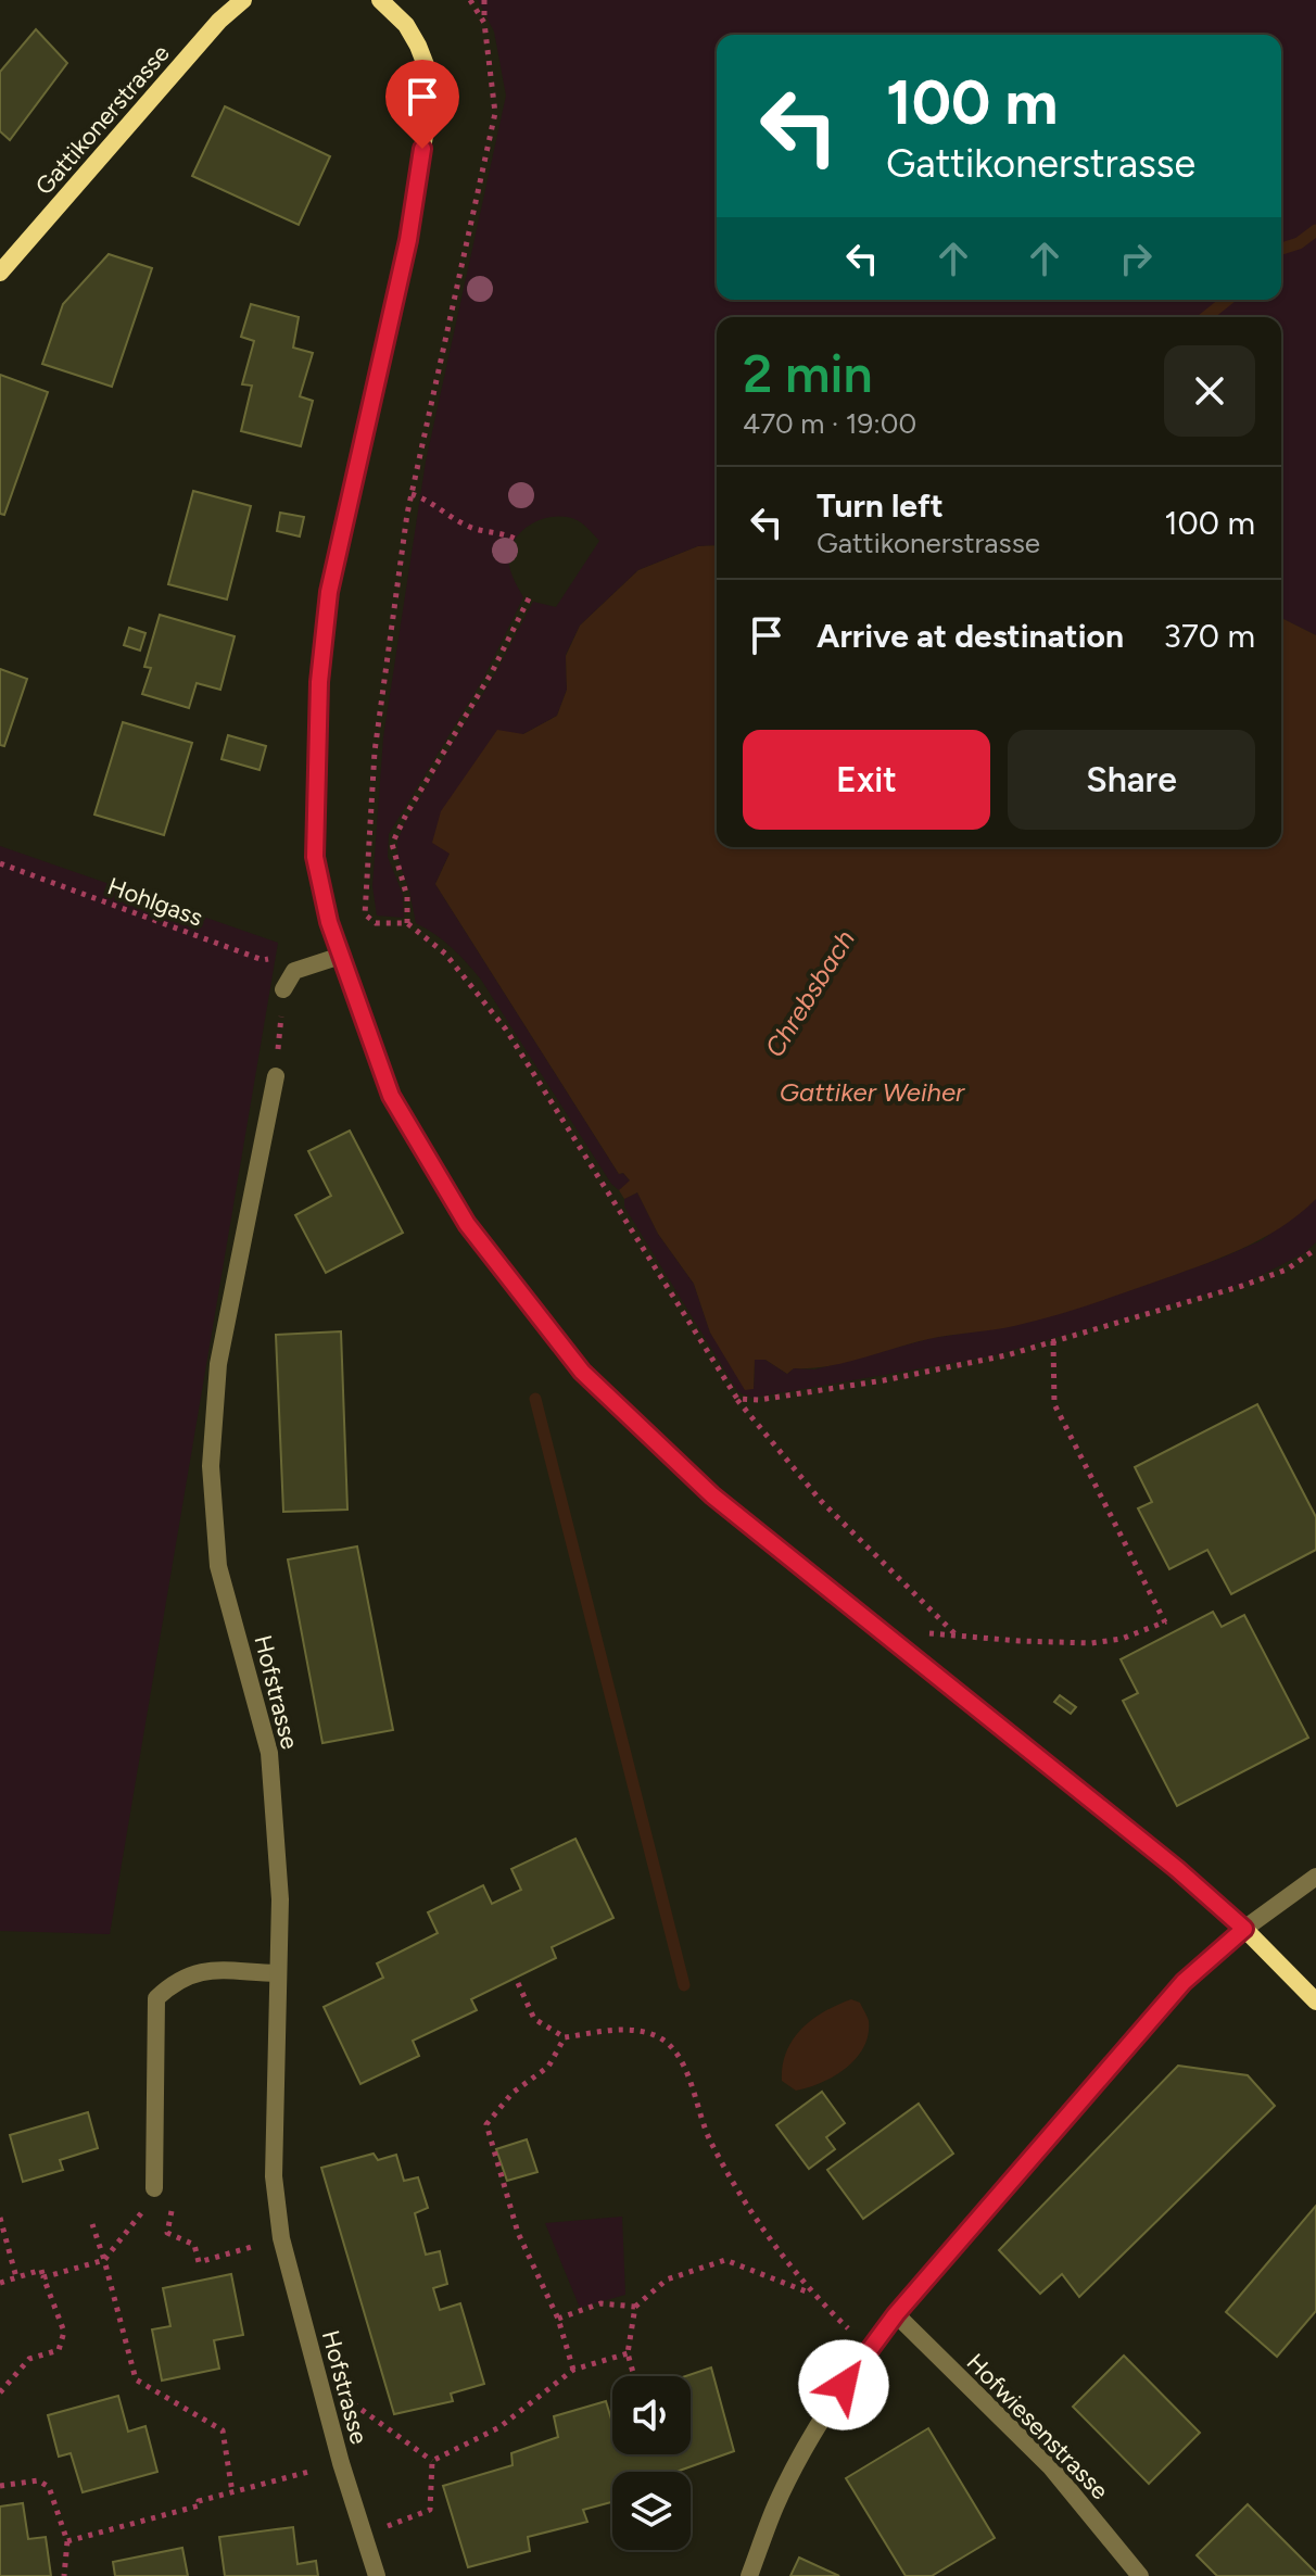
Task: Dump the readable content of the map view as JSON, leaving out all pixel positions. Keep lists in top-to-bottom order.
{
  "streets": {
    "main road": ["Gattikonerstrasse"],
    "street": ["Hofstrasse", "Hofwiesenstrasse"],
    "path": ["Hohlgass"]
  },
  "water": ["Chrebsbach", "Gattiker Weiher"],
  "page": {
    "turn": ["100 m", "Gattikonerstrasse"],
    "heading": ["2 min", "470 m · 19:00"],
    "list": [
      {
        "name": "Turn left",
        "note": "Gattikonerstrasse",
        "value": "100 m"
      },
      {
        "name": "Arrive at destination",
        "value": "370 m"
      }
    ],
    "buttons": ["Exit", "Share"]
  }
}
